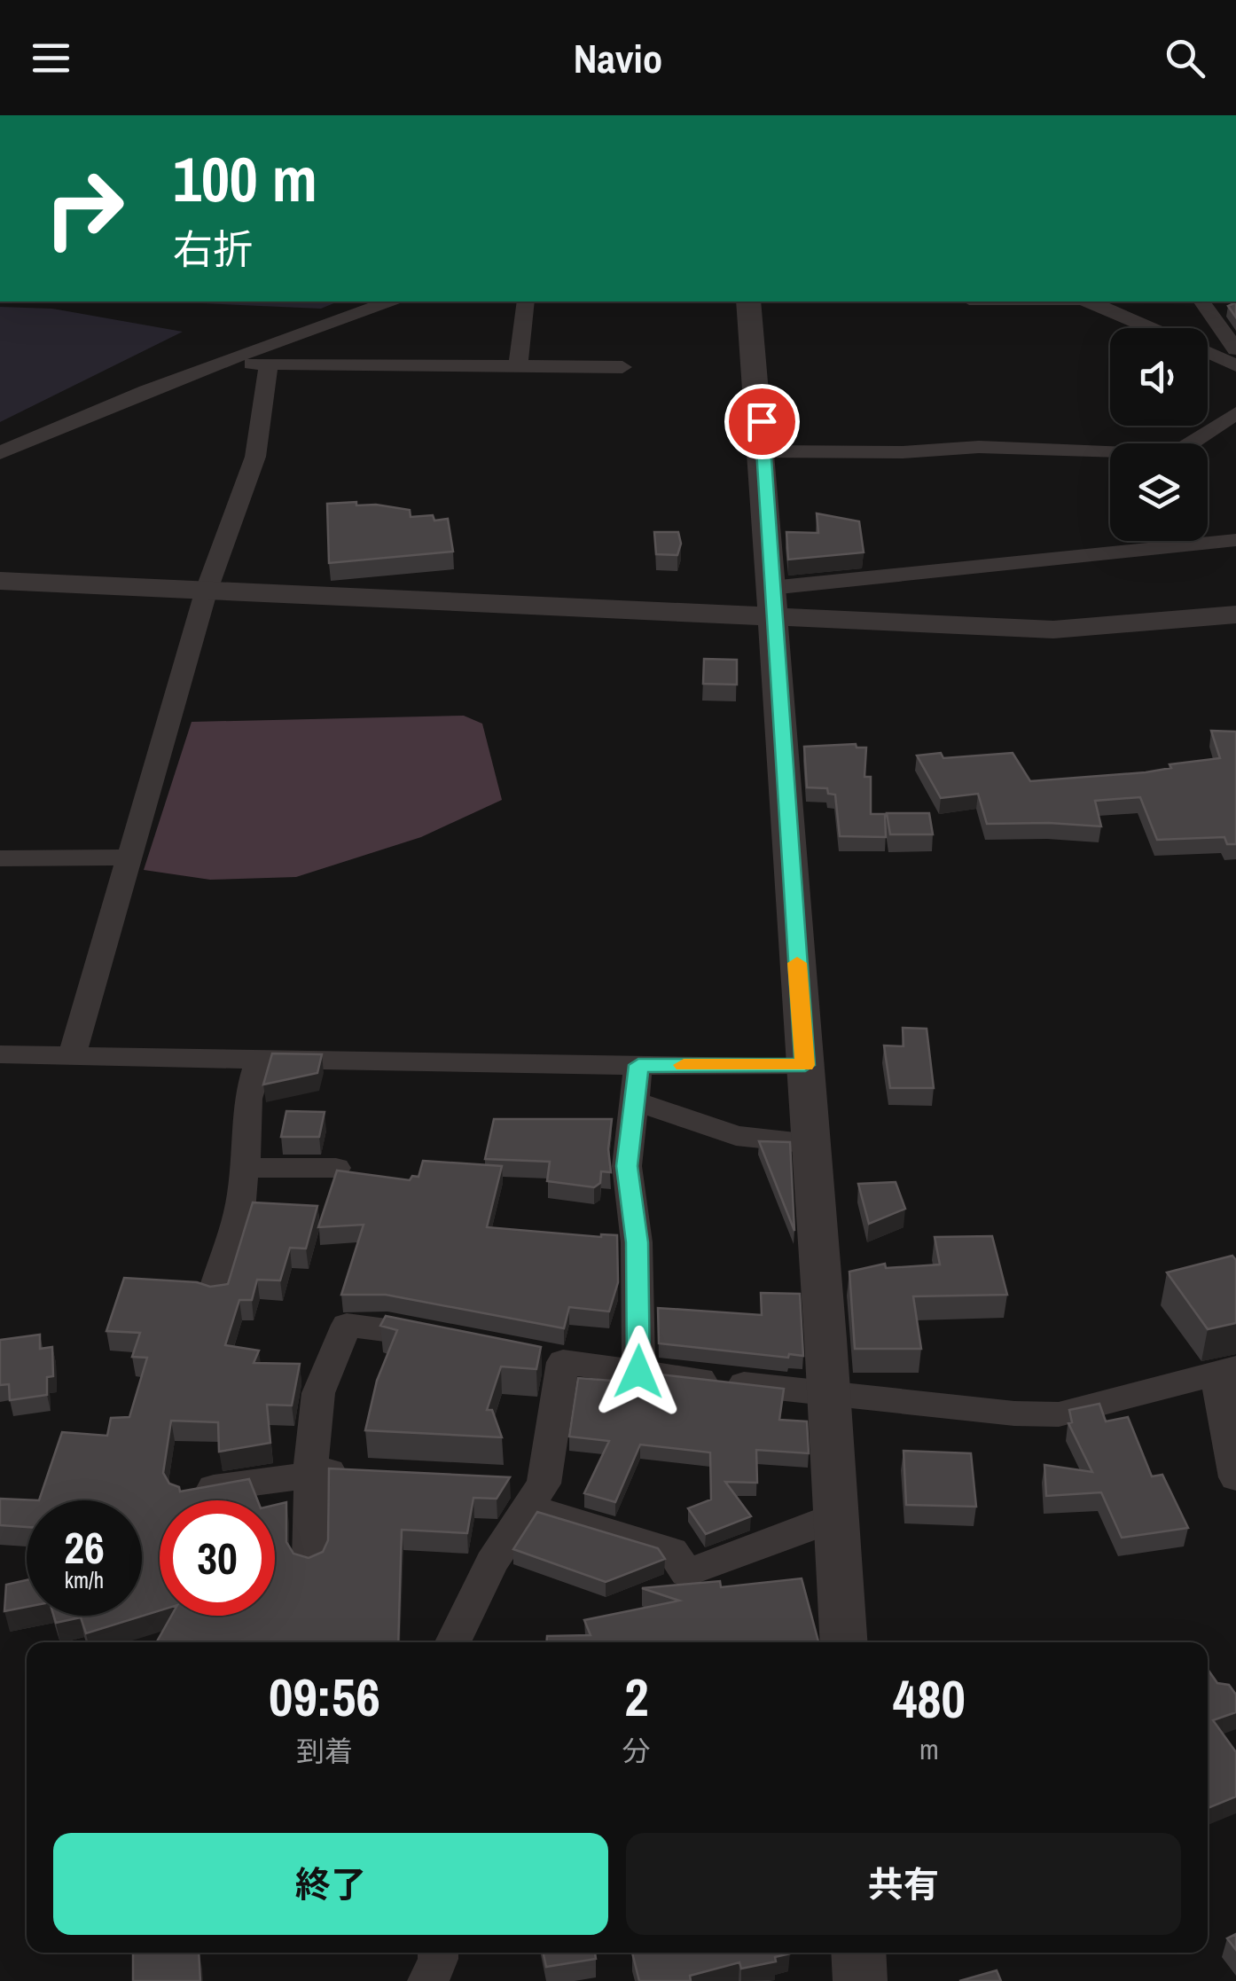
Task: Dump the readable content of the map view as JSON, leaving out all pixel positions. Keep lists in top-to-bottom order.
{
  "page": {
    "header": "Navio",
    "turn": ["100 m", "右折"],
    "speed": "26 km/h",
    "limit": "30",
    "eta": [
      "09:56",
      "到着",
      "2",
      "分",
      "480",
      "m"
    ],
    "buttons": ["終了", "共有"]
  }
}
